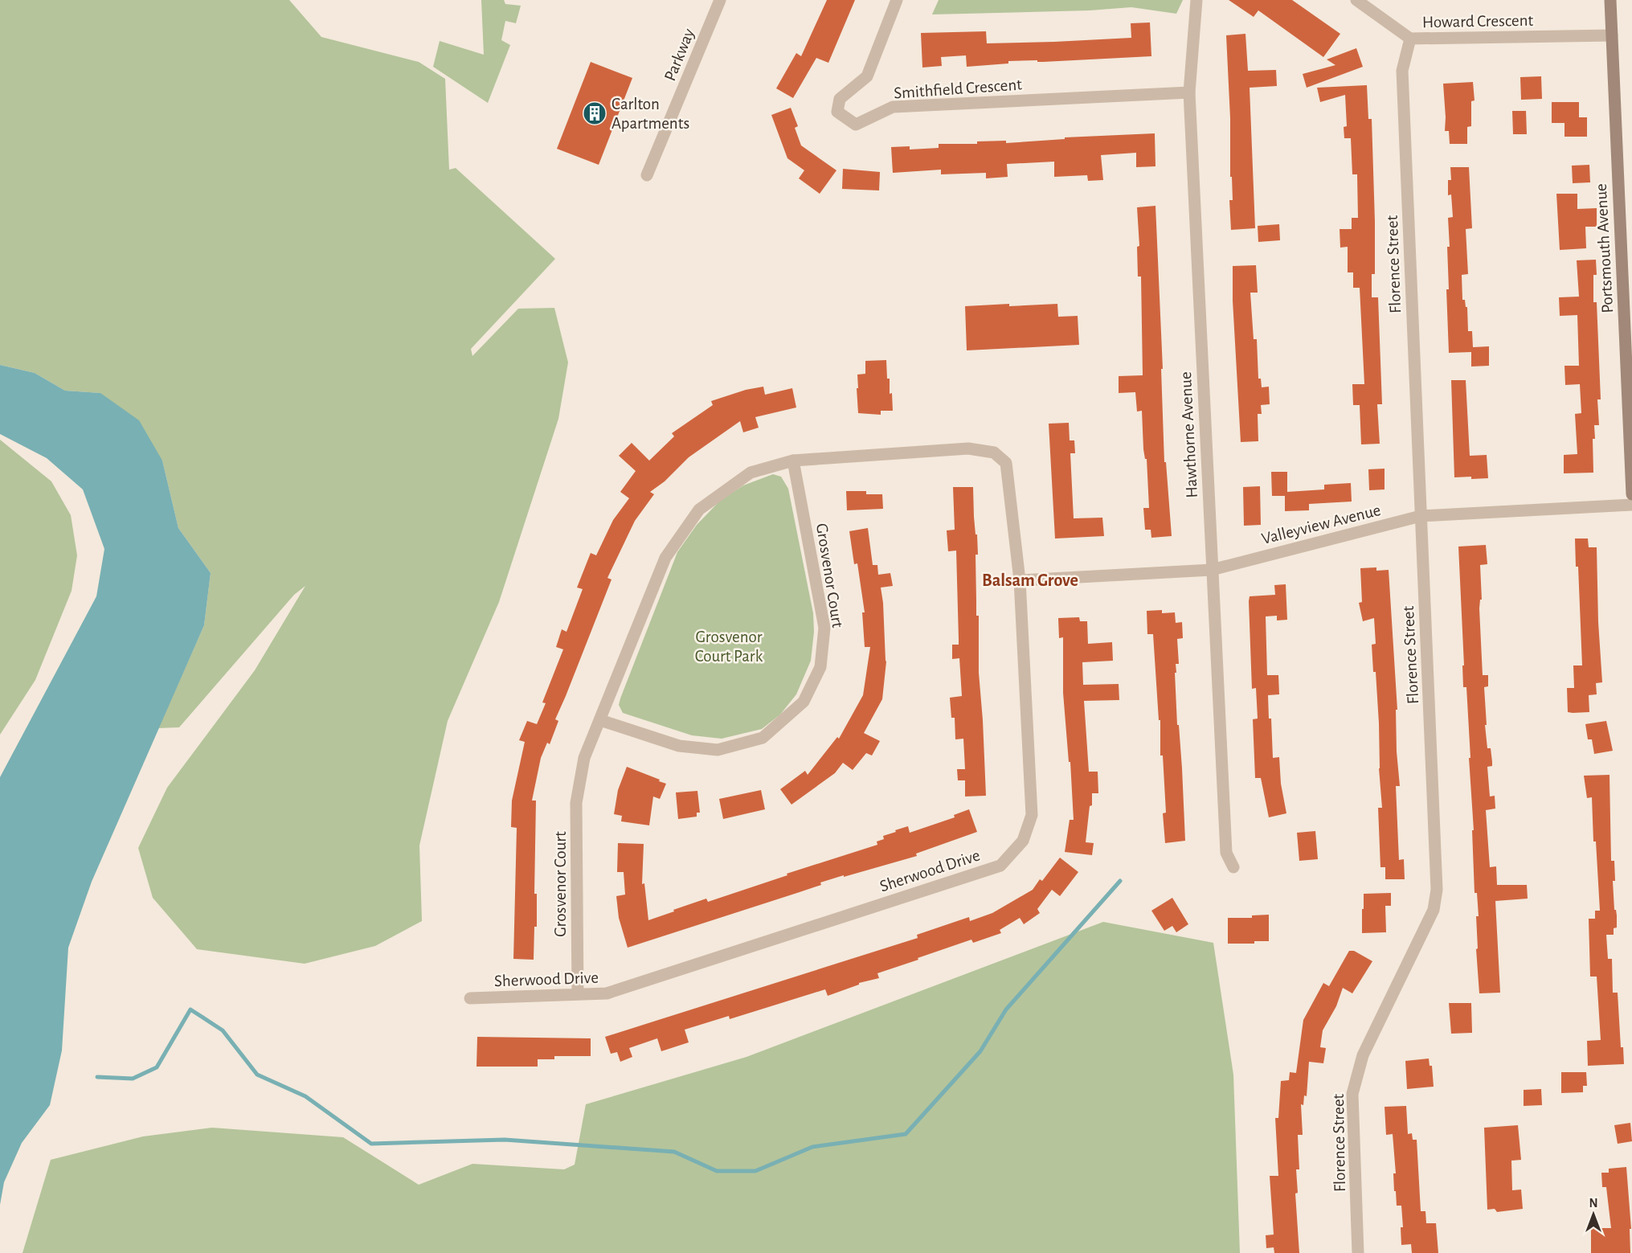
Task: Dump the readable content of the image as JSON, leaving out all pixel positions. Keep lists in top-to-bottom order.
{
  "streets": {
    "main road": ["Portsmouth Avenue"],
    "street": [
      "Howard Crescent",
      "Parkway",
      "Smithfield Crescent",
      "Florence Street",
      "Hawthorne Avenue",
      "Valleyview Avenue",
      "Grosvenor Court",
      "Sherwood Drive"
    ]
  },
  "crossings": [
    ["Howard Crescent", "Portsmouth Avenue"],
    ["Howard Crescent", "Florence Street"],
    ["Smithfield Crescent", "Hawthorne Avenue"],
    ["Florence Street", "Valleyview Avenue"],
    ["Hawthorne Avenue", "Valleyview Avenue"],
    ["Valleyview Avenue", "Sherwood Drive"],
    ["Grosvenor Court", "Sherwood Drive"]
  ],
  "districts": ["Balsam Grove"],
  "parks": ["Grosvenor Court Park"],
  "places": {
    "building": ["Carlton Apartments"]
  },
  "north": "top"
}
